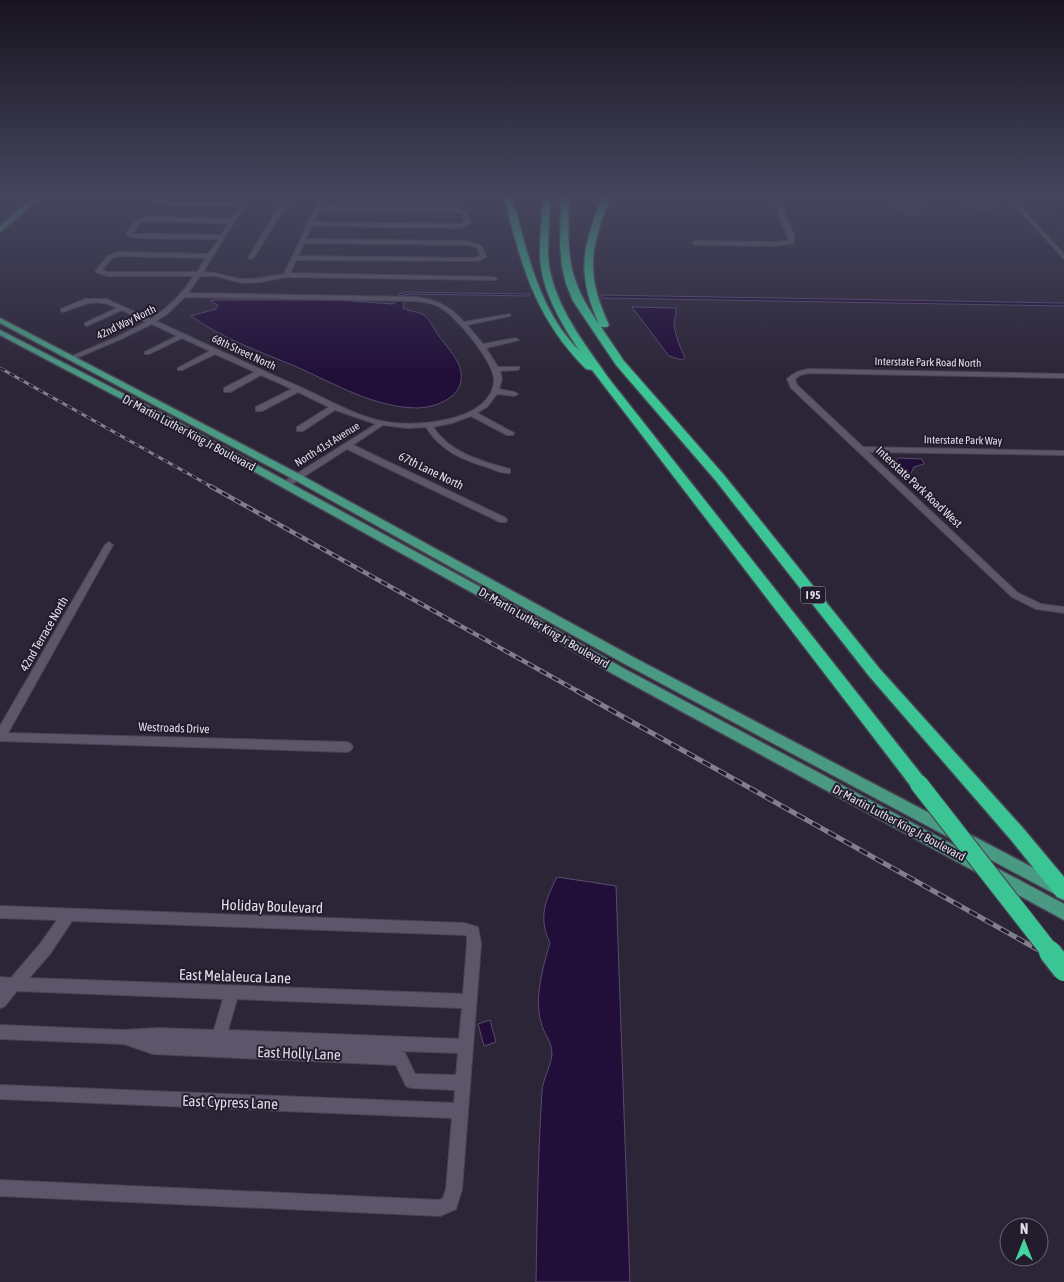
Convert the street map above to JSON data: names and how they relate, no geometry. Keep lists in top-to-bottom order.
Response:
{
  "streets": {
    "highway": ["I 95"],
    "main road": ["Dr Martin Luther King Jr Boulevard"],
    "street": [
      "42nd Way North",
      "68th Street North",
      "Interstate Park Road North",
      "Interstate Park Way",
      "North 41st Avenue",
      "67th Lane North",
      "Interstate Park Road West",
      "42nd Terrace North",
      "Westroads Drive",
      "Holiday Boulevard",
      "East Melaleuca Lane",
      "East Holly Lane",
      "East Cypress Lane"
    ]
  },
  "crossings": [
    ["42nd Way North", "68th Street North"],
    ["42nd Way North", "Dr Martin Luther King Jr Boulevard"],
    ["68th Street North", "North 41st Avenue"],
    ["Interstate Park Road North", "Interstate Park Road West"],
    ["Dr Martin Luther King Jr Boulevard", "North 41st Avenue"],
    ["Dr Martin Luther King Jr Boulevard", "I 95"],
    ["Interstate Park Way", "Interstate Park Road West"],
    ["North 41st Avenue", "67th Lane North"],
    ["42nd Terrace North", "Westroads Drive"],
    ["Holiday Boulevard", "East Melaleuca Lane"]
  ],
  "north": "top"
}
